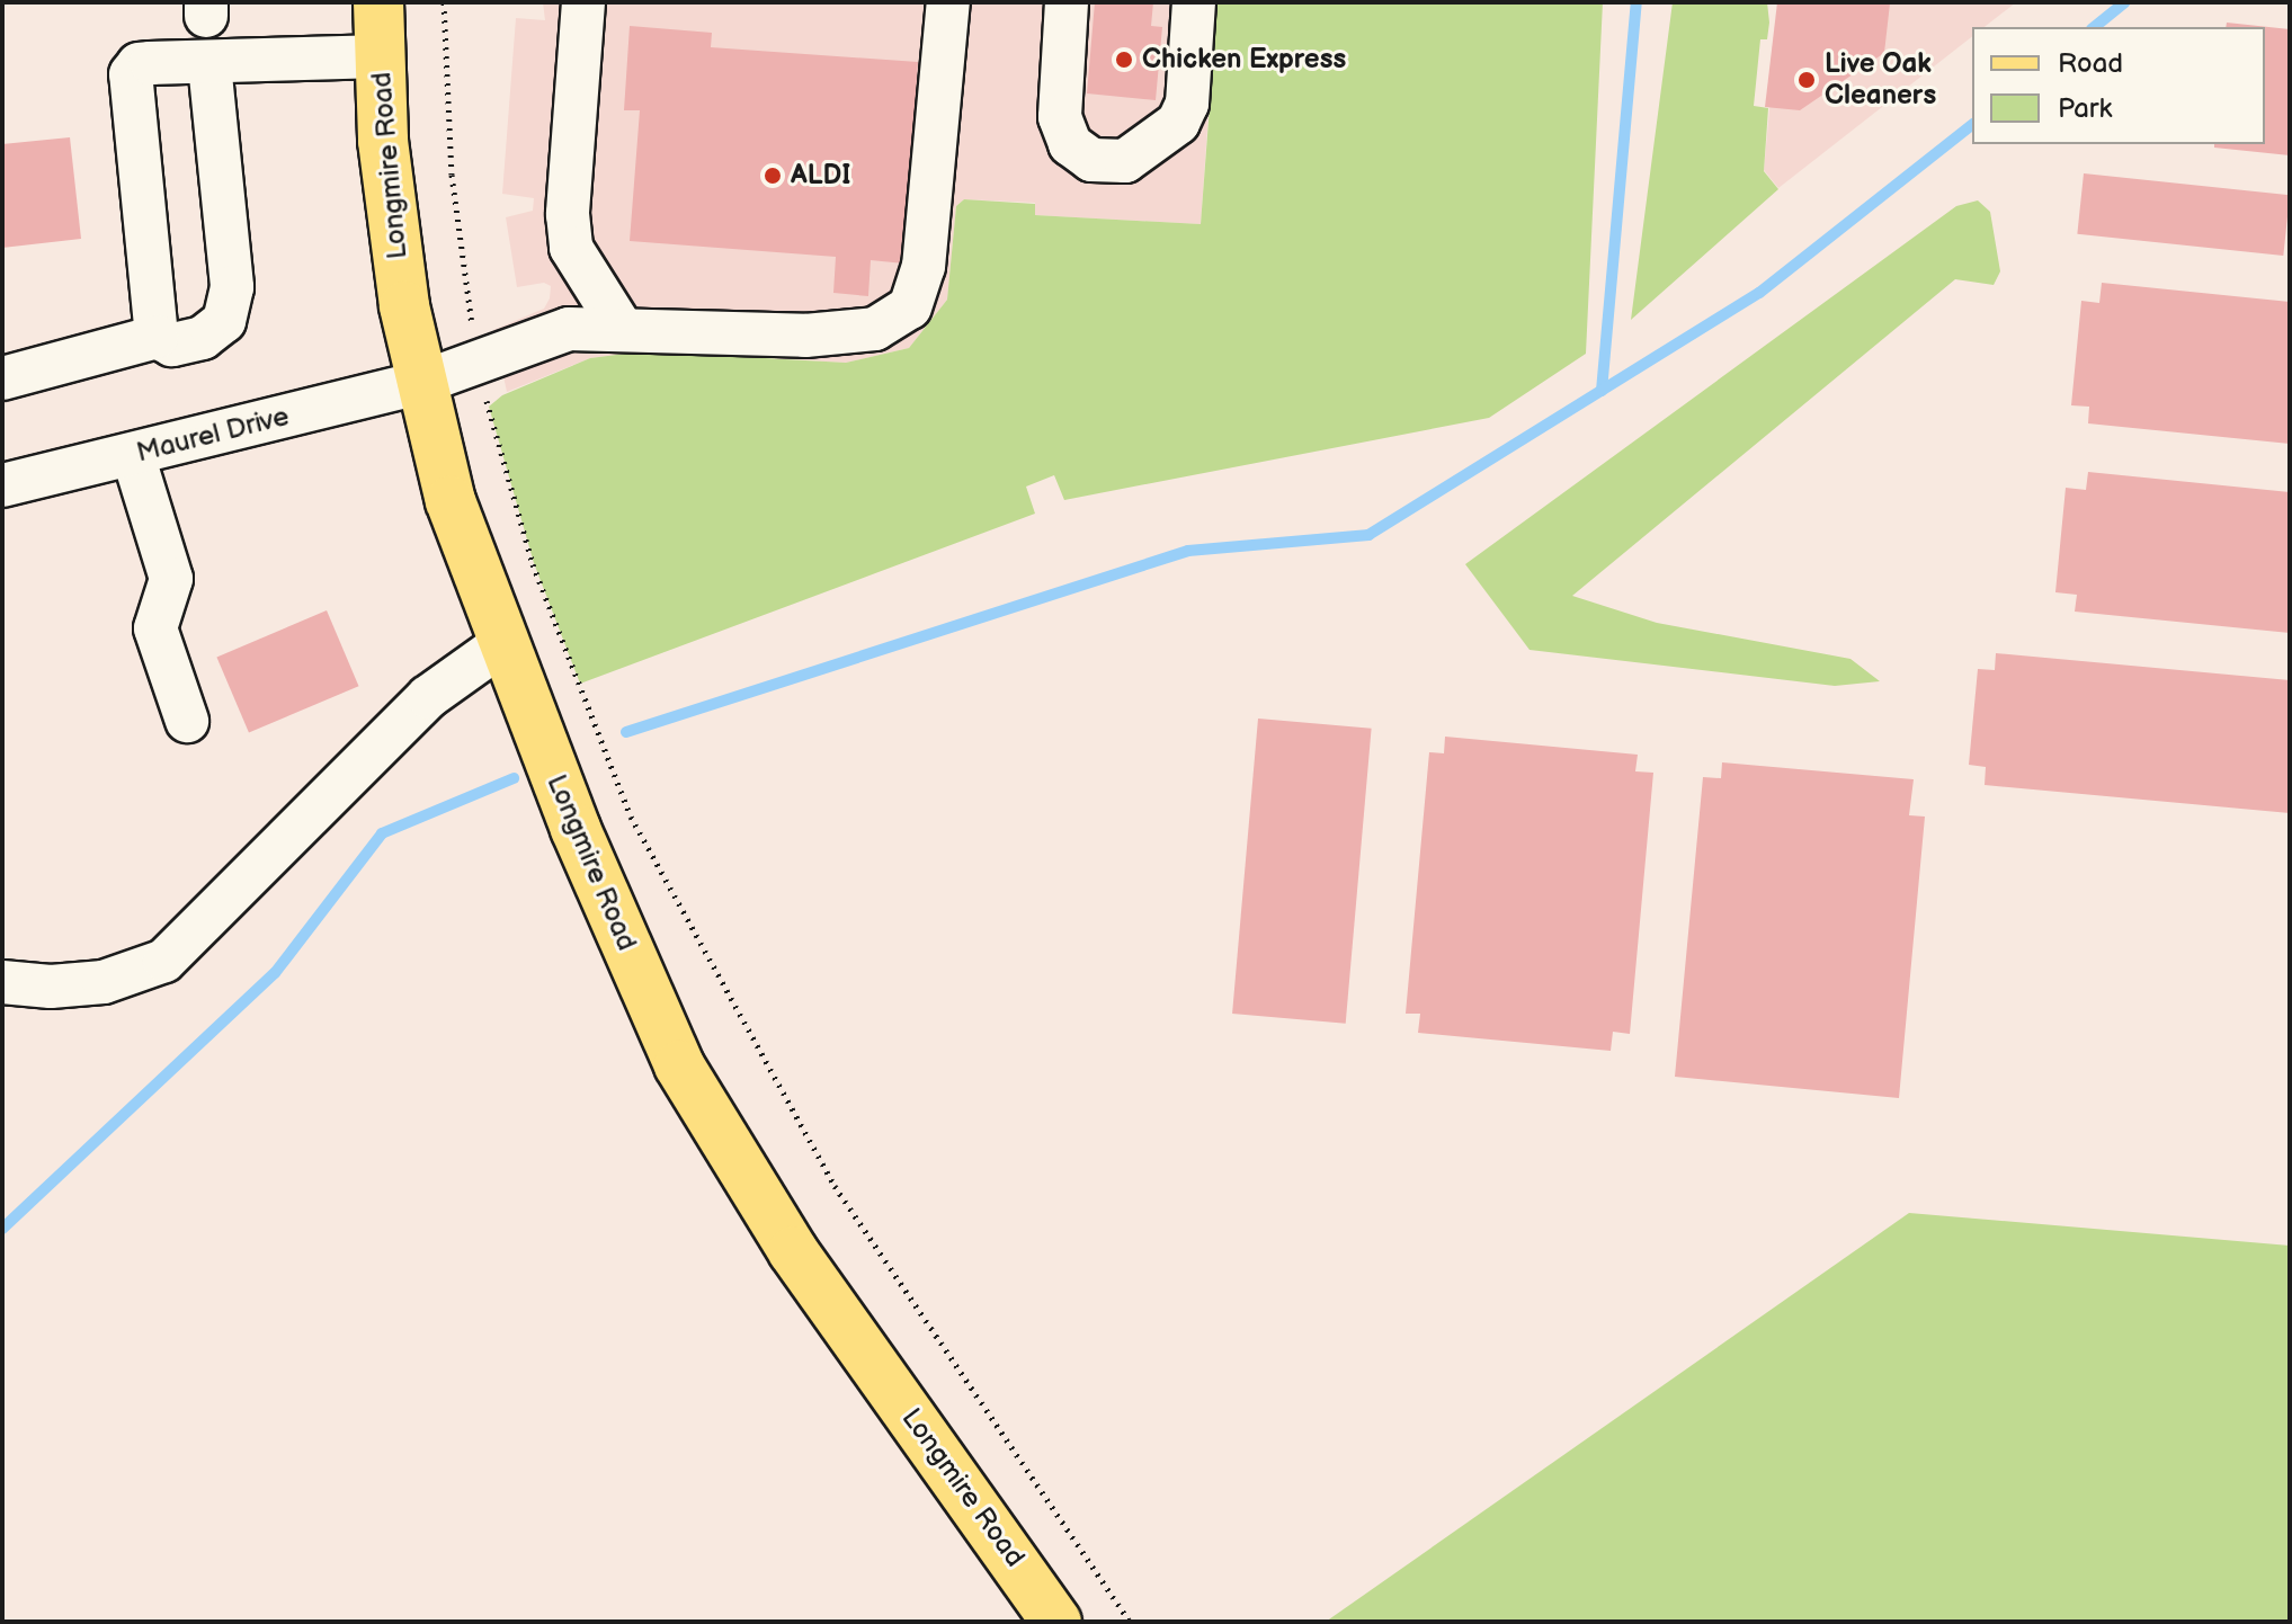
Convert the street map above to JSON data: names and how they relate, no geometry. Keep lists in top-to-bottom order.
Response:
{
  "streets": {
    "main road": ["Longmire Road"],
    "street": ["Maurel Drive"]
  },
  "crossings": [
    ["Longmire Road", "Maurel Drive"]
  ],
  "places": ["Chicken Express", "Live Oak Cleaners", "ALDI"],
  "legend": ["Road", "Park"]
}
